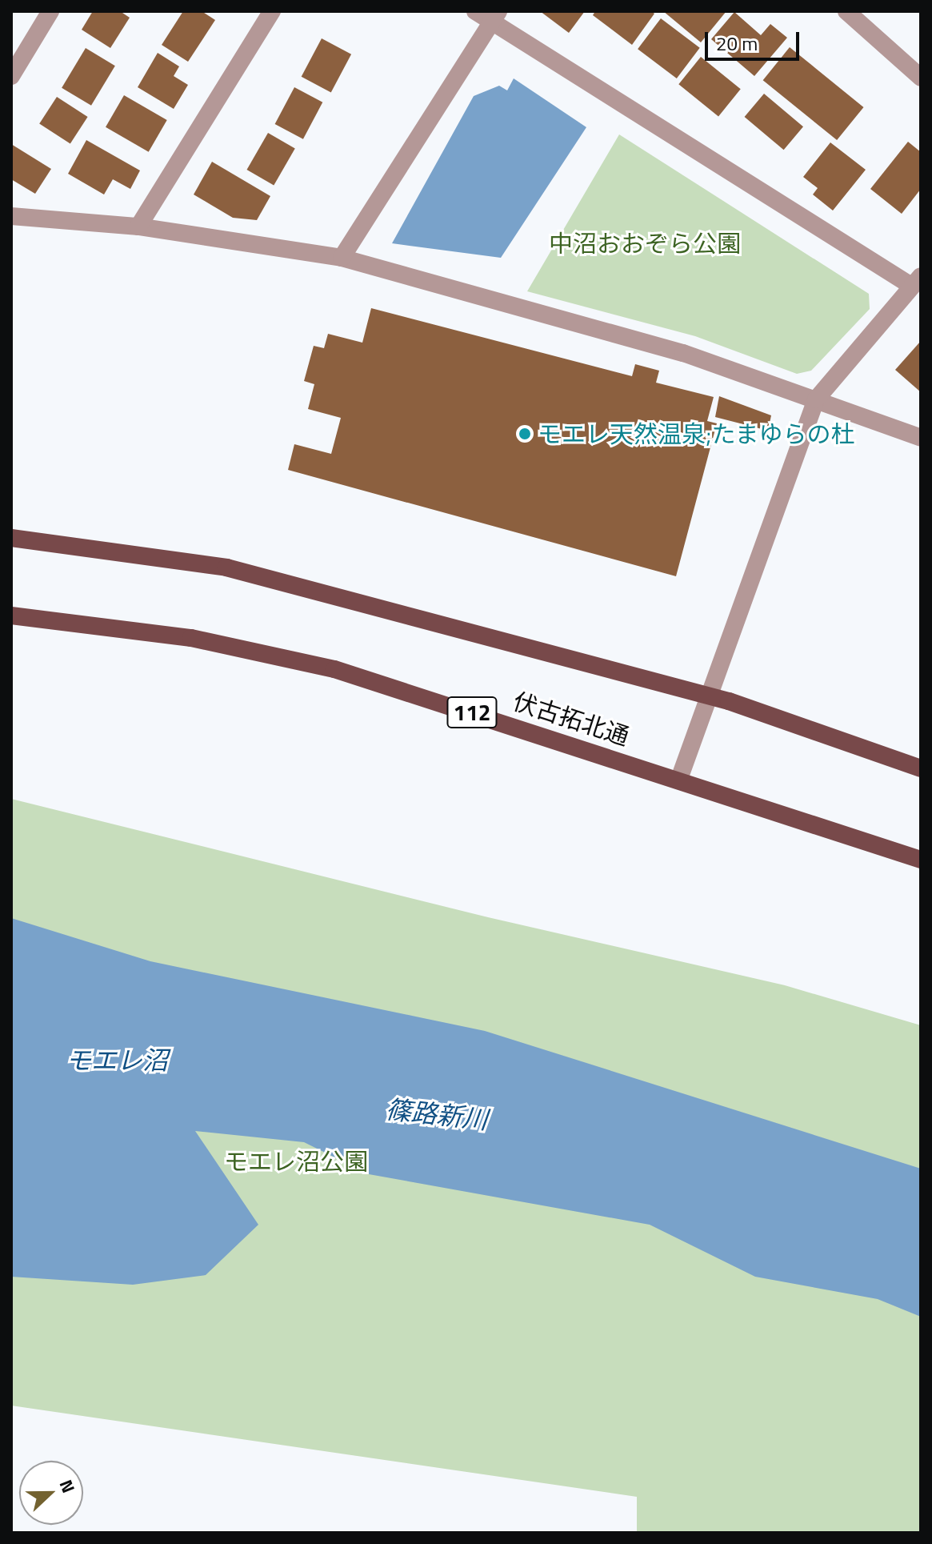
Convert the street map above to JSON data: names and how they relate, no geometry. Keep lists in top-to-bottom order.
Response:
{
  "streets": {
    "main road": ["112", "伏古拓北通"]
  },
  "water": ["モエレ沼", "篠路新川"],
  "parks": ["中沼おおぞら公園", "モエレ沼公園"],
  "places": ["モエレ天然温泉;たまゆらの杜"],
  "scale_bar": "20 m",
  "north": "right"
}
